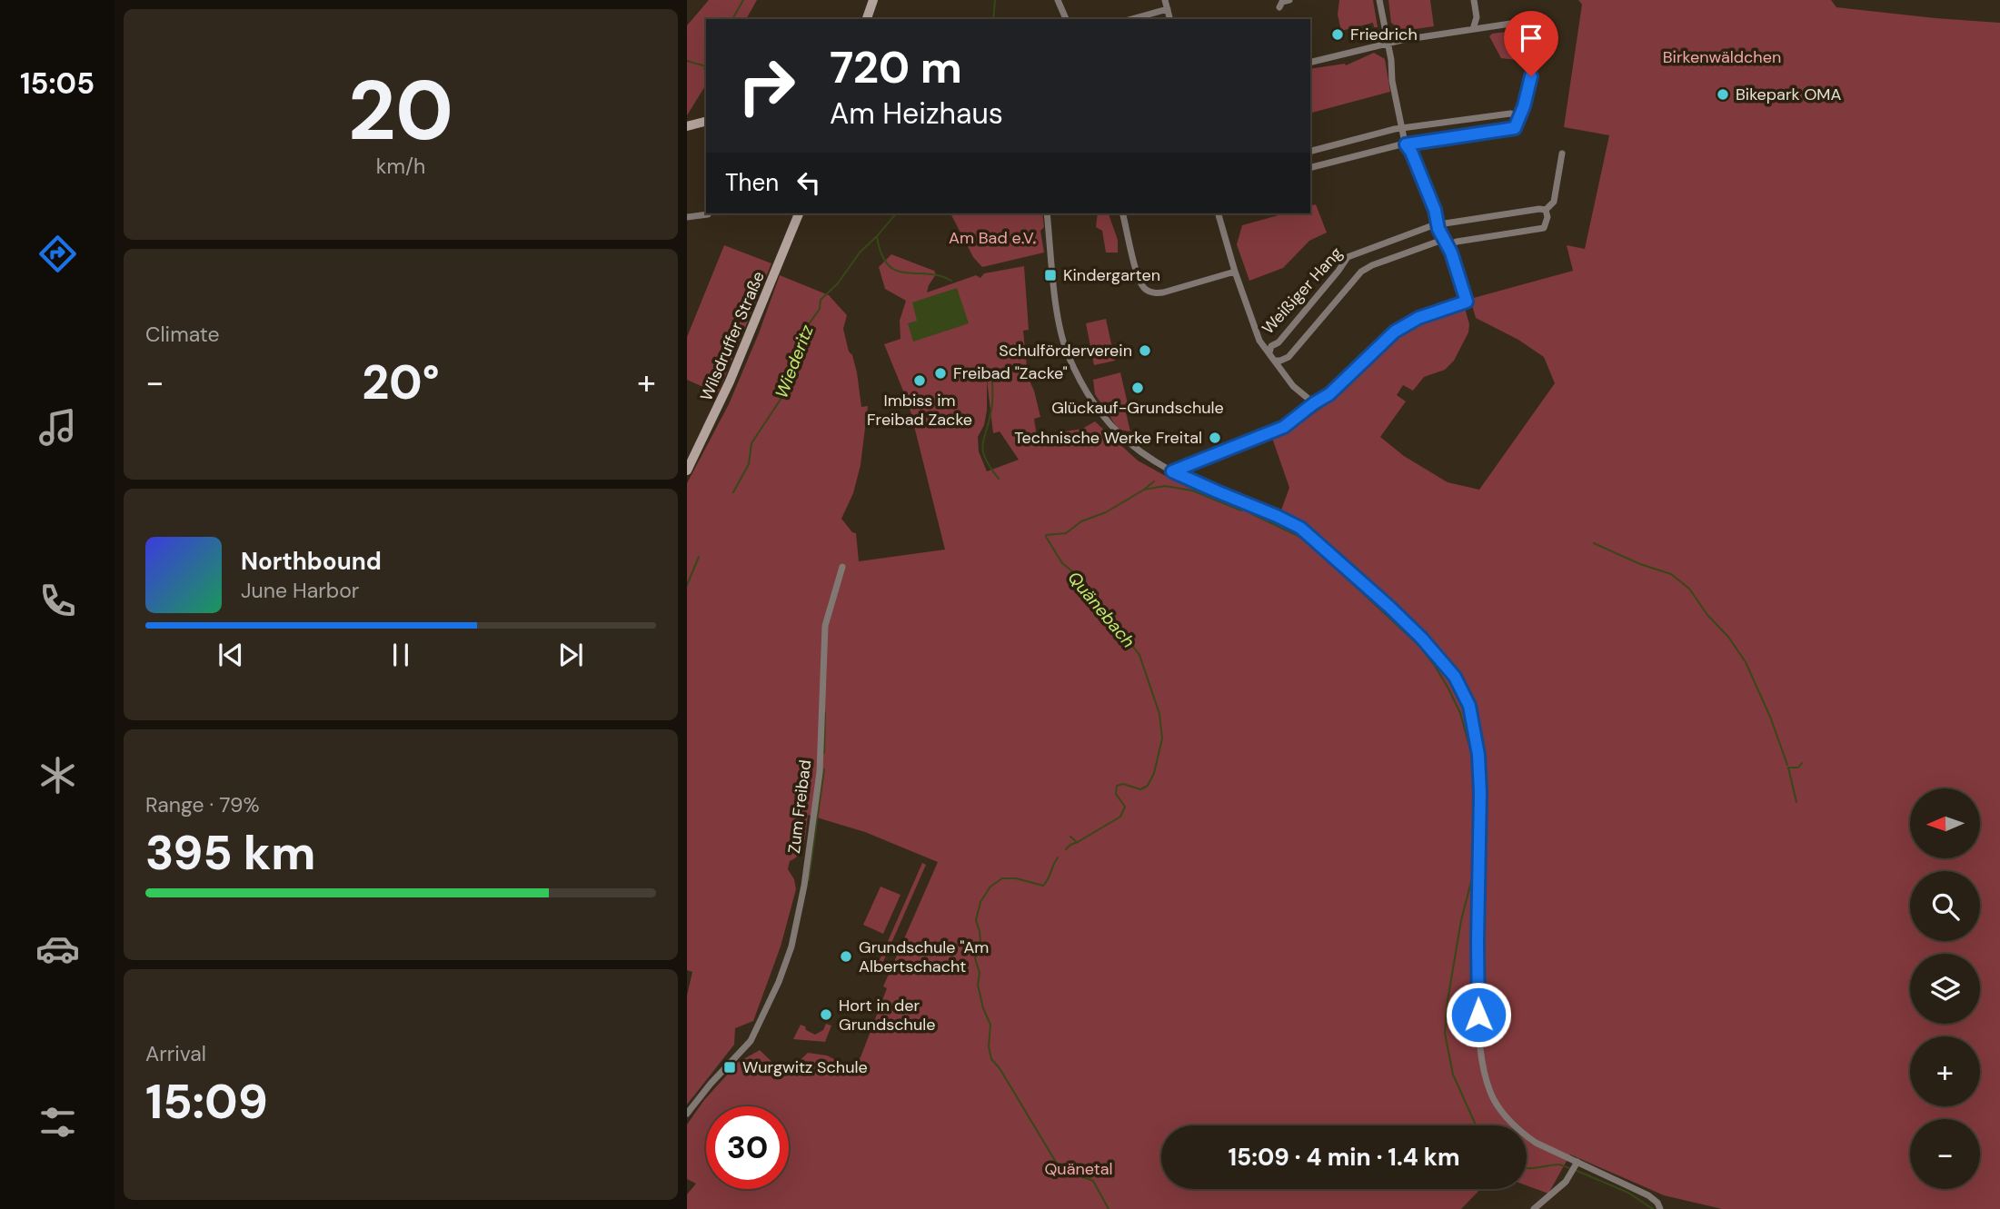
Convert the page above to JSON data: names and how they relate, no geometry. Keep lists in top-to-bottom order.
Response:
{
  "streets": {
    "main road": ["Wilsdruffer Straße"],
    "street": ["Weißiger Hang", "Zum Freibad"]
  },
  "water": ["Wiederitz", "Quänebach"],
  "parks": ["Birkenwäldchen", "Am Bad e.V.", "Quänetal"],
  "places": {
    "other": [
      "Friedrich",
      "Bikepark OMA",
      "Schulförderverein",
      "Freibad \"Zacke\"",
      "Imbiss im Freibad Zacke",
      "Glückauf-Grundschule",
      "Technische Werke Freital",
      "Grundschule \"Am Albertschacht",
      "Hort in der Grundschule"
    ],
    "transit": ["Kindergarten", "Wurgwitz Schule"]
  },
  "north": "left",
  "page": {
    "tabs": "15:05",
    "tile": [
      ["20", "km/h"],
      "Climate",
      ["Range · 79%", "395 km"],
      ["Arrival", "15:09"]
    ],
    "turn": ["720 m", "Am Heizhaus"],
    "then": "Then",
    "heat": ["−", "20°", "+"],
    "song": ["Northbound", "June Harbor"],
    "map_buttons": ["+", "−"],
    "limit": "30",
    "trip": "15:09 · 4 min · 1.4 km"
  }
}
